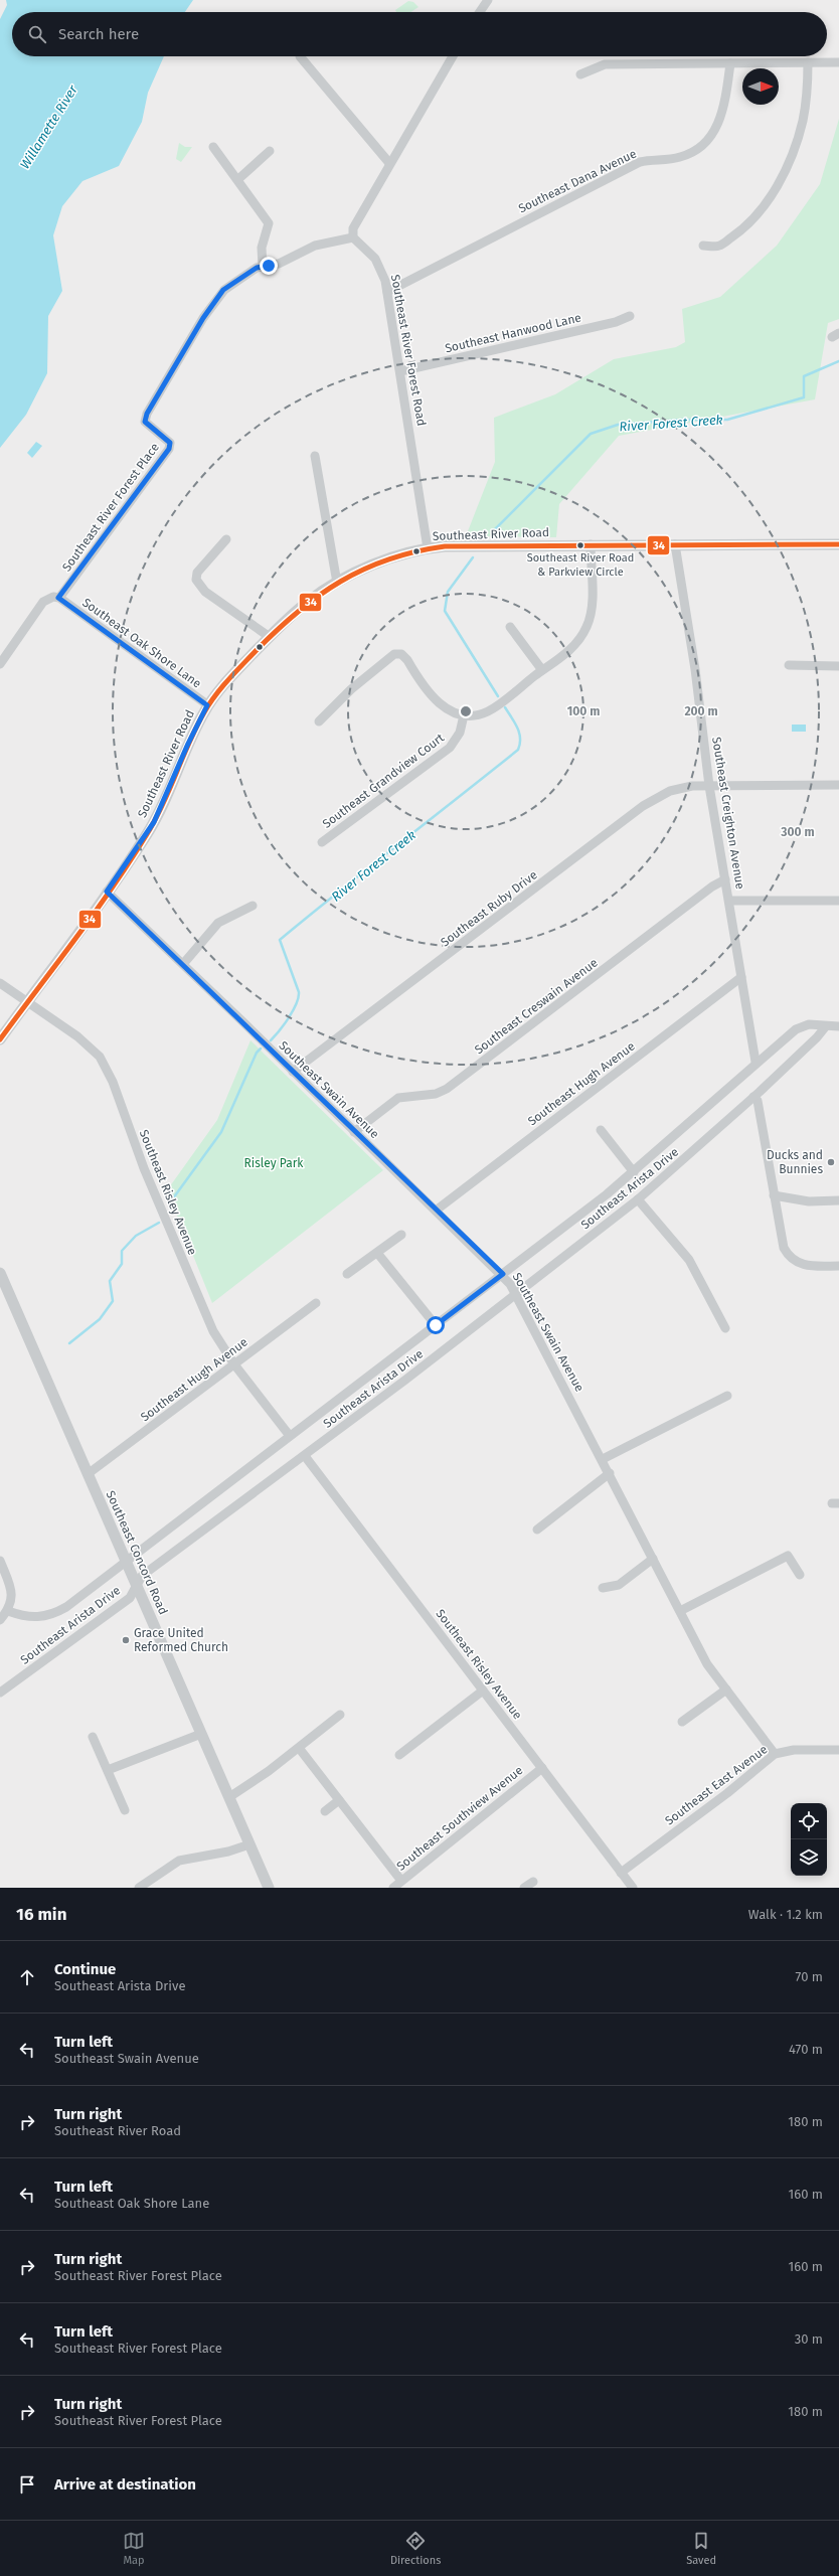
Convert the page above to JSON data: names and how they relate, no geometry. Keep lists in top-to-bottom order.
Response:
{
  "streets": {
    "street": [
      "Southeast Dana Avenue",
      "Southeast Hanwood Lane",
      "Southeast River Forest Road",
      "Southeast River Forest Place",
      "Southeast River Road",
      "Southeast Oak Shore Lane",
      "Southeast Grandview Court",
      "Southeast Creighton Avenue",
      "Southeast Ruby Drive",
      "Southeast Creswain Avenue",
      "Southeast Hugh Avenue",
      "Southeast Swain Avenue",
      "Southeast Arista Drive",
      "Southeast Risley Avenue",
      "Southeast Concord Road",
      "Southeast East Avenue",
      "Southeast Southview Avenue"
    ]
  },
  "crossings": [
    ["Southeast Dana Avenue", "Southeast River Forest Road"],
    ["Southeast Hanwood Lane", "Southeast River Forest Road"],
    ["Southeast River Forest Road", "Southeast River Forest Place"],
    ["Southeast River Forest Road", "Southeast River Road"],
    ["Southeast River Forest Place", "Southeast Oak Shore Lane"],
    ["Southeast River Road", "Southeast Oak Shore Lane"],
    ["Southeast River Road", "Southeast Creighton Avenue"],
    ["Southeast River Road", "Southeast Swain Avenue"],
    ["Southeast River Road", "Southeast Risley Avenue"],
    ["Southeast Creighton Avenue", "Southeast Ruby Drive"],
    ["Southeast Creighton Avenue", "Southeast Creswain Avenue"],
    ["Southeast Creighton Avenue", "Southeast Hugh Avenue"],
    ["Southeast Creighton Avenue", "Southeast Arista Drive"],
    ["Southeast Ruby Drive", "Southeast Swain Avenue"],
    ["Southeast Creswain Avenue", "Southeast Swain Avenue"],
    ["Southeast Hugh Avenue", "Southeast Swain Avenue"],
    ["Southeast Hugh Avenue", "Southeast Risley Avenue"],
    ["Southeast Hugh Avenue", "Southeast Concord Road"],
    ["Southeast Swain Avenue", "Southeast Arista Drive"],
    ["Southeast Swain Avenue", "Southeast East Avenue"],
    ["Southeast Arista Drive", "Southeast Risley Avenue"],
    ["Southeast Arista Drive", "Southeast Concord Road"],
    ["Southeast Risley Avenue", "Southeast East Avenue"],
    ["Southeast Risley Avenue", "Southeast Southview Avenue"]
  ],
  "water": ["Willamette River", "River Forest Creek"],
  "parks": ["Risley Park"],
  "places": ["Southeast River Road & Parkview Circle", "Ducks and Bunnies", "Grace United Reformed Church"],
  "lines": ["transit line 34"],
  "north": "right",
  "page": {
    "search": "Search here",
    "heading": ["16 min", "Walk · 1.2 km"],
    "list": [
      ["Continue", "Southeast Arista Drive", "70 m"],
      ["Turn left", "Southeast Swain Avenue", "470 m"],
      ["Turn right", "Southeast River Road", "180 m"],
      ["Turn left", "Southeast Oak Shore Lane", "160 m"],
      ["Turn right", "Southeast River Forest Place", "160 m"],
      ["Turn left", "Southeast River Forest Place", "30 m"],
      ["Turn right", "Southeast River Forest Place", "180 m"],
      "Arrive at destination"
    ],
    "nav": ["Map", "Directions", "Saved"]
  },
  "rings": ["100 m", "200 m", "300 m"]
}
